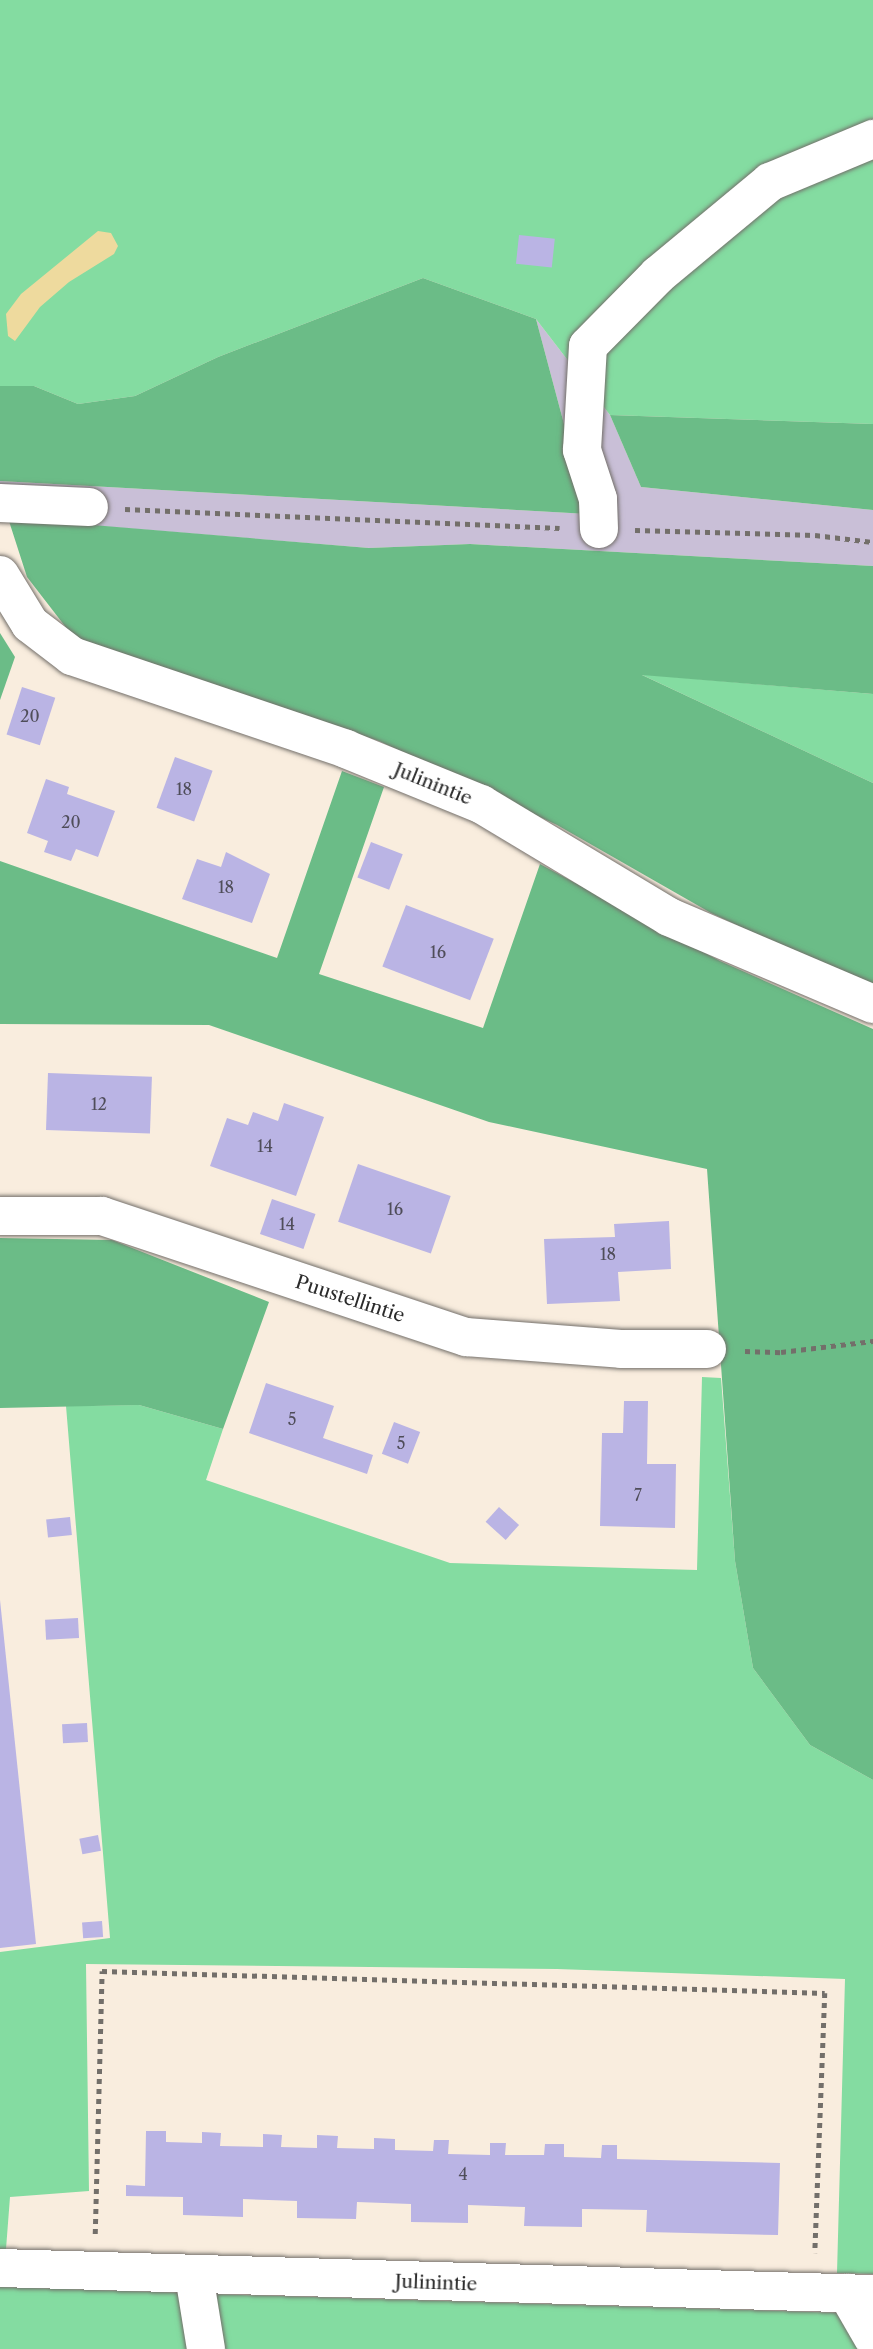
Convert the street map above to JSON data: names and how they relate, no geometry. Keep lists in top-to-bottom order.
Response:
{
  "streets": {
    "street": ["Julinintie", "Puustellintie"]
  },
  "house_numbers": [
    "20",
    "18",
    "20",
    "18",
    "16",
    "12",
    "14",
    "16",
    "14",
    "18",
    "5",
    "5",
    "7",
    "4"
  ]
}
